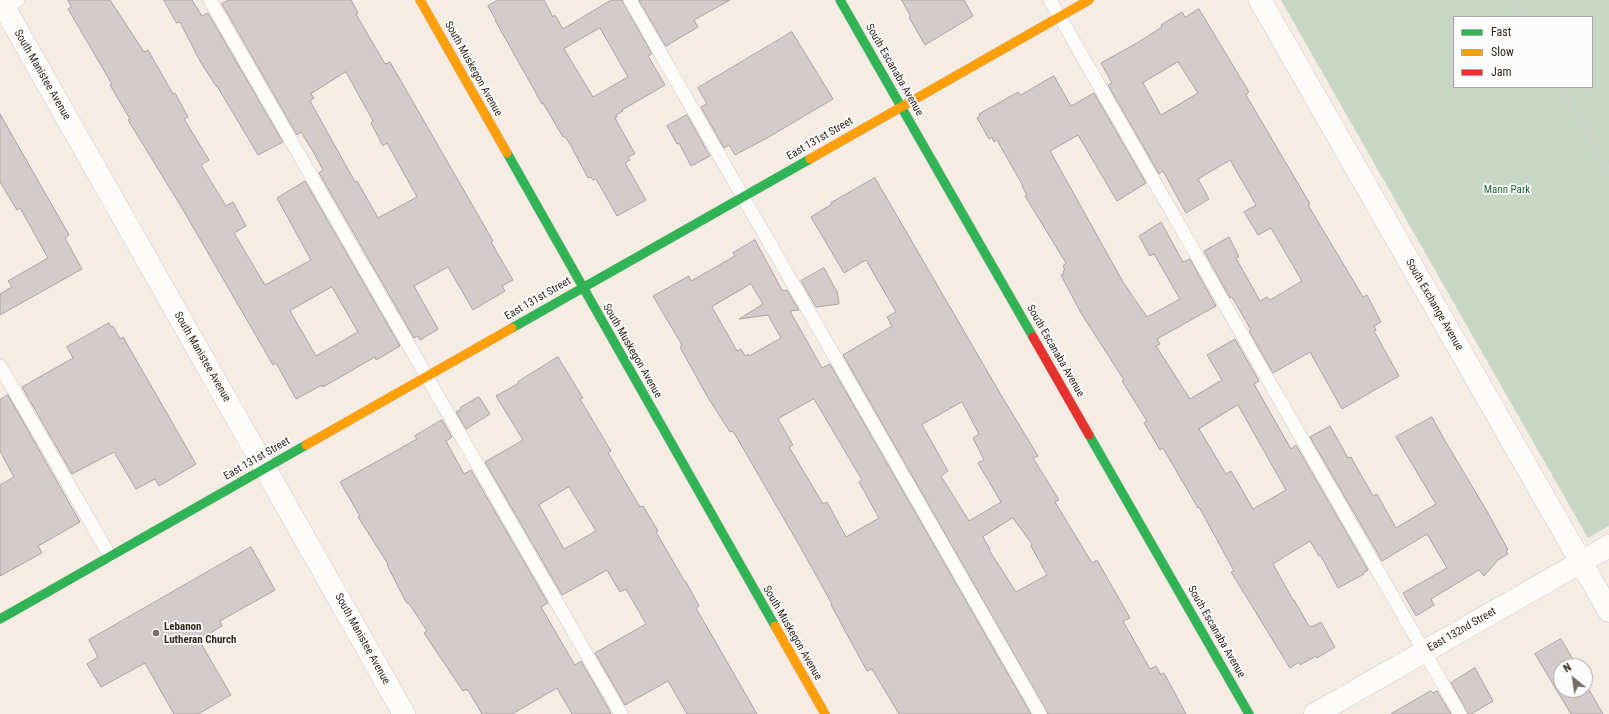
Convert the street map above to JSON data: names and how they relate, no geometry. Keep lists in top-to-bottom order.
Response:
{
  "streets": {
    "street": [
      "South Muskegon Avenue",
      "South Escanaba Avenue",
      "South Manistee Avenue",
      "East 131st Street",
      "South Exchange Avenue",
      "East 132nd Street"
    ]
  },
  "crossings": [
    ["South Muskegon Avenue", "East 131st Street"],
    ["South Escanaba Avenue", "East 131st Street"],
    ["South Manistee Avenue", "East 131st Street"],
    ["South Exchange Avenue", "East 132nd Street"]
  ],
  "parks": ["Mann Park"],
  "places": ["Lebanon Lutheran Church"],
  "legend": ["Fast", "Slow", "Jam"],
  "north": "top left"
}
